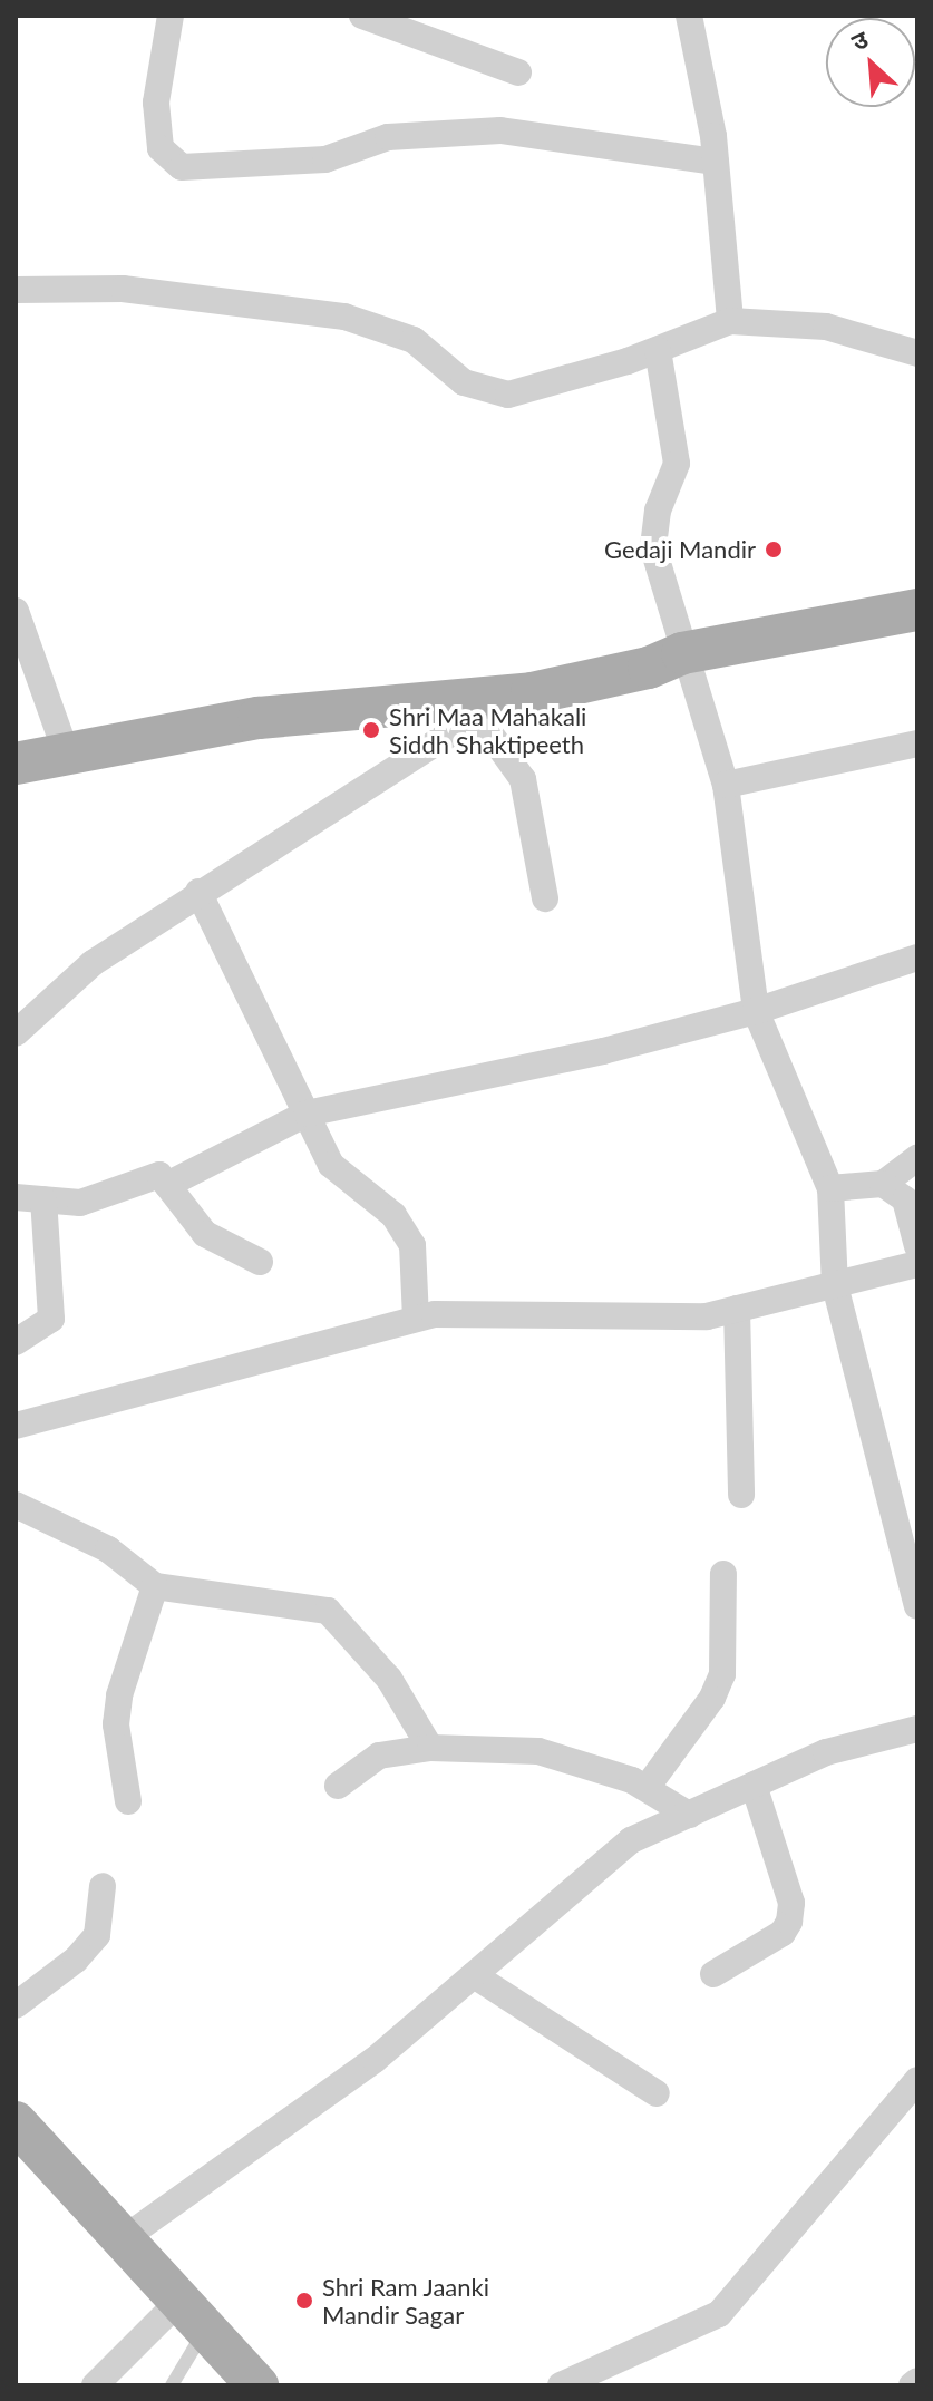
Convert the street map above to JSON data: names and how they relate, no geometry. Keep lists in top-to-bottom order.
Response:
{
  "places": ["Gedaji Mandir", "Shri Maa Mahakali Siddh Shaktipeeth", "Shri Ram Jaanki Mandir Sagar"],
  "north": "top left"
}
